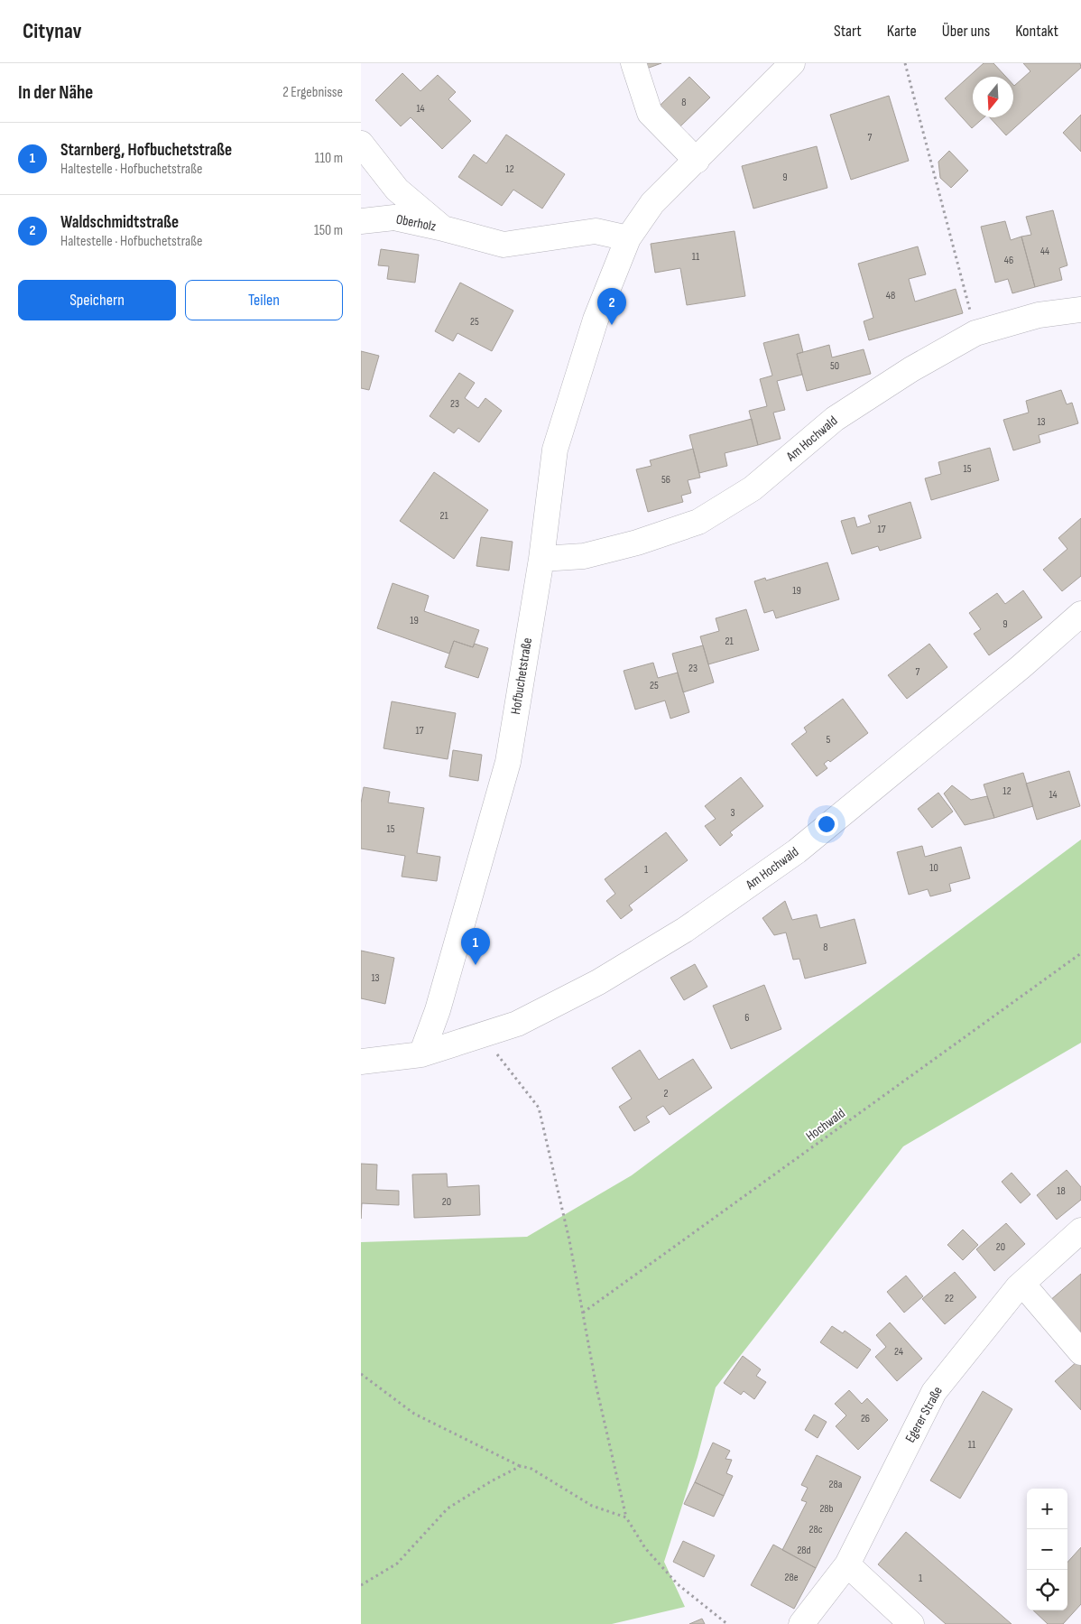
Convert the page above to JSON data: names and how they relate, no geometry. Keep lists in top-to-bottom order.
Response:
{
  "streets": {
    "street": [
      "Oberholz",
      "Am Hochwald",
      "Hofbuchetstraße",
      "Egerer Straße"
    ],
    "path": ["Hochwald"]
  },
  "crossings": [
    ["Oberholz", "Hofbuchetstraße"],
    ["Am Hochwald", "Hofbuchetstraße"]
  ],
  "house_numbers": [
    "8",
    "14",
    "7",
    "12",
    "9",
    "44",
    "11",
    "46",
    "48",
    "25",
    "50",
    "23",
    "13",
    "15",
    "56",
    "21",
    "17",
    "19",
    "19",
    "9",
    "21",
    "23",
    "7",
    "25",
    "17",
    "5",
    "12",
    "14",
    "3",
    "15",
    "10",
    "1",
    "8",
    "13",
    "6",
    "2",
    "18",
    "20",
    "20",
    "22",
    "24",
    "26",
    "11",
    "28a",
    "28b",
    "28c",
    "28d",
    "28e",
    "1"
  ],
  "north": "bottom",
  "page": {
    "header": "Citynav",
    "nav": [
      "Start",
      "Karte",
      "Über uns",
      "Kontakt"
    ],
    "heading": ["In der Nähe", "2 Ergebnisse"],
    "list": [
      {
        "mark": "1",
        "name": "Starnberg, Hofbuchetstraße",
        "note": "Haltestelle · Hofbuchetstraße",
        "value": "110 m"
      },
      {
        "mark": "2",
        "name": "Waldschmidtstraße",
        "note": "Haltestelle · Hofbuchetstraße",
        "value": "150 m"
      }
    ],
    "buttons": ["Speichern", "Teilen"],
    "pins": ["2", "1"],
    "map_buttons": ["+", "−"]
  }
}
